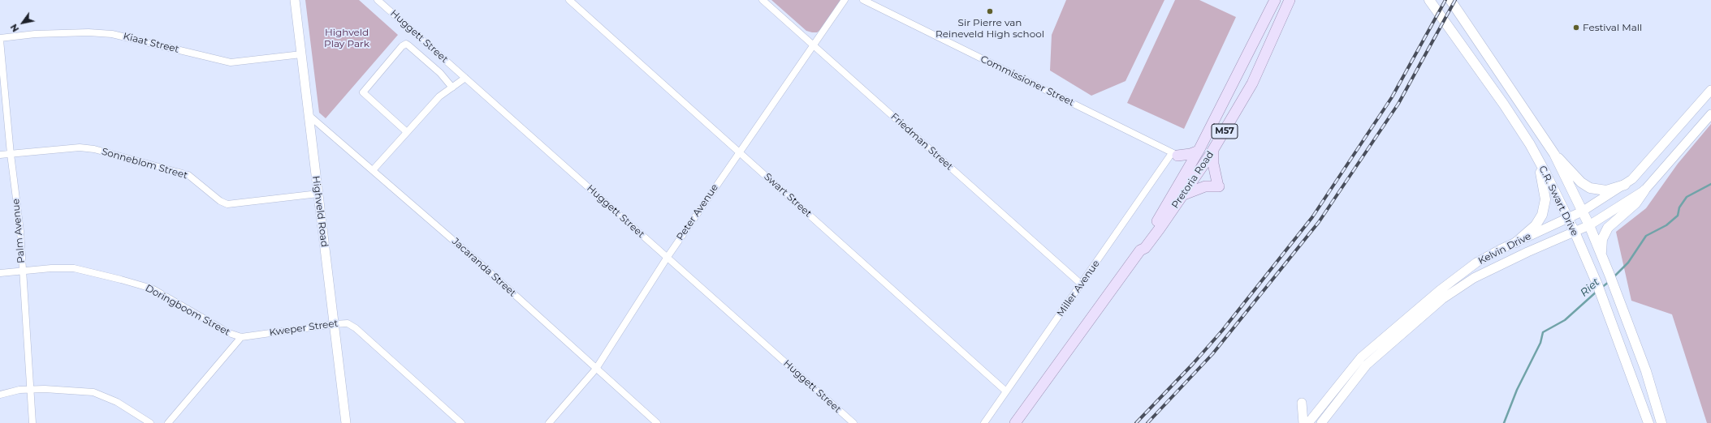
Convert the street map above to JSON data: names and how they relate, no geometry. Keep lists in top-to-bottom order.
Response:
{
  "streets": {
    "main road": ["M57", "Pretoria Road", "C.R. Swart Drive"],
    "street": [
      "Huggett Street",
      "Kiaat Street",
      "Commissioner Street",
      "Friedman Street",
      "Sonneblom Street",
      "Swart Street",
      "Highveld Road",
      "Peter Avenue",
      "Palm Avenue",
      "Kelvin Drive",
      "Jacaranda Street",
      "Miller Avenue",
      "Doringboom Street",
      "Kweper Street"
    ]
  },
  "crossings": [
    ["Huggett Street", "Peter Avenue"],
    ["Kiaat Street", "Highveld Road"],
    ["Kiaat Street", "Palm Avenue"],
    ["Commissioner Street", "Pretoria Road"],
    ["Commissioner Street", "Miller Avenue"],
    ["Friedman Street", "Peter Avenue"],
    ["Friedman Street", "Miller Avenue"],
    ["Sonneblom Street", "Highveld Road"],
    ["Sonneblom Street", "Palm Avenue"],
    ["Swart Street", "Peter Avenue"],
    ["Swart Street", "Miller Avenue"],
    ["C.R. Swart Drive", "Kelvin Drive"],
    ["Highveld Road", "Jacaranda Street"],
    ["Highveld Road", "Kweper Street"],
    ["Peter Avenue", "Jacaranda Street"],
    ["Palm Avenue", "Doringboom Street"],
    ["Doringboom Street", "Kweper Street"]
  ],
  "water": ["Riet"],
  "parks": ["Highveld Play Park"],
  "places": ["Sir Pierre van Reineveld High school", "Festival Mall"],
  "north": "bottom left"
}
